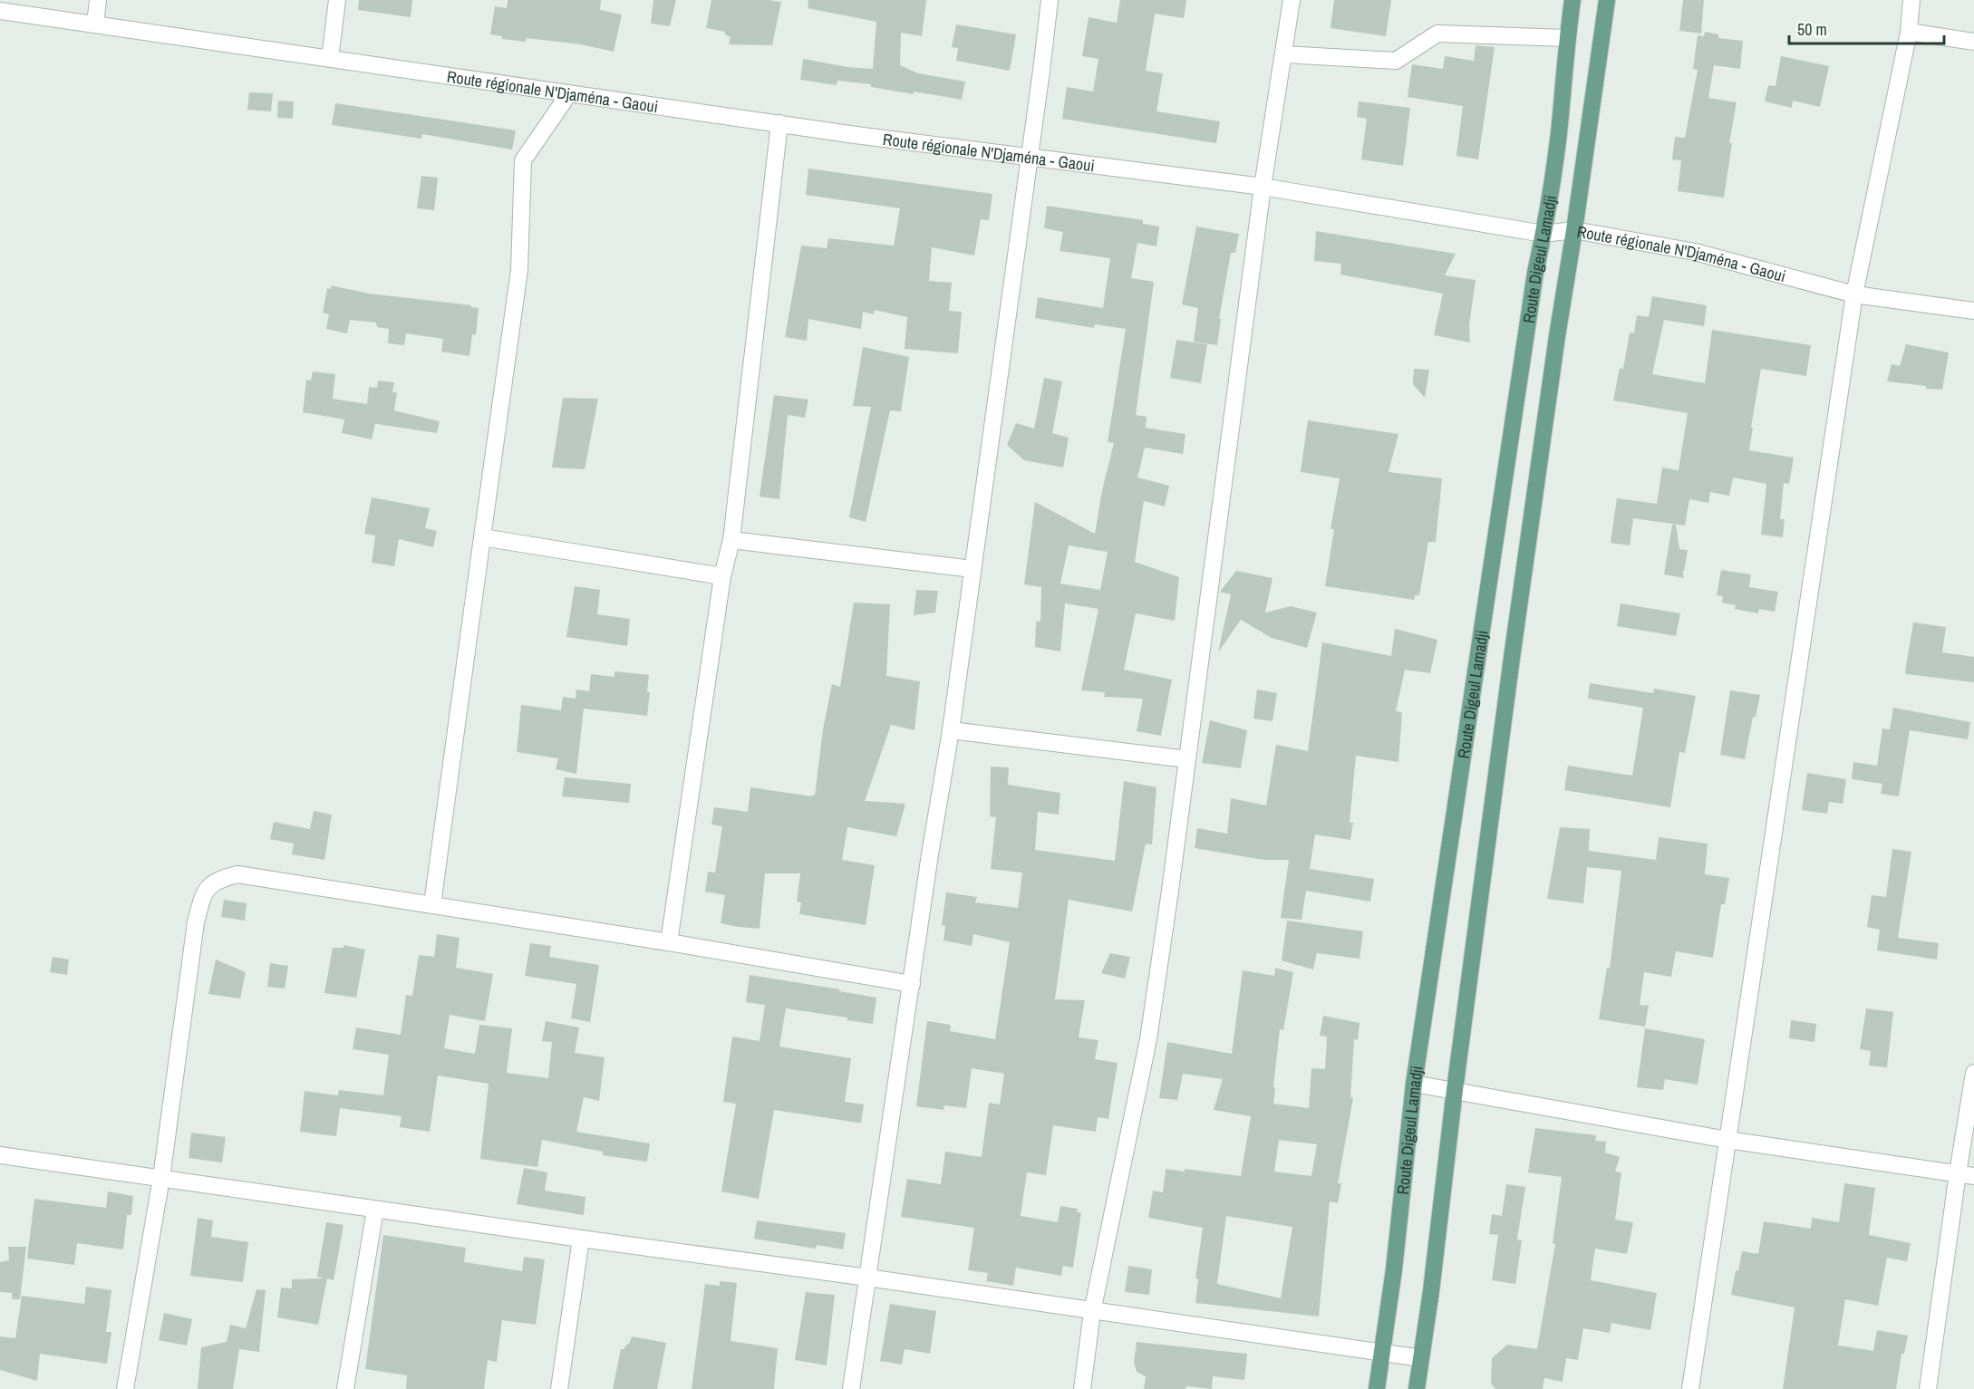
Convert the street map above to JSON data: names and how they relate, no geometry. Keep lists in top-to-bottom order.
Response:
{
  "streets": {
    "main road": ["Route Digeul Lamadji"],
    "street": ["Route régionale N'Djaména - Gaoui"]
  },
  "crossings": [
    ["Route régionale N'Djaména - Gaoui", "Route Digeul Lamadji"]
  ],
  "scale_bar": "50 m"
}
